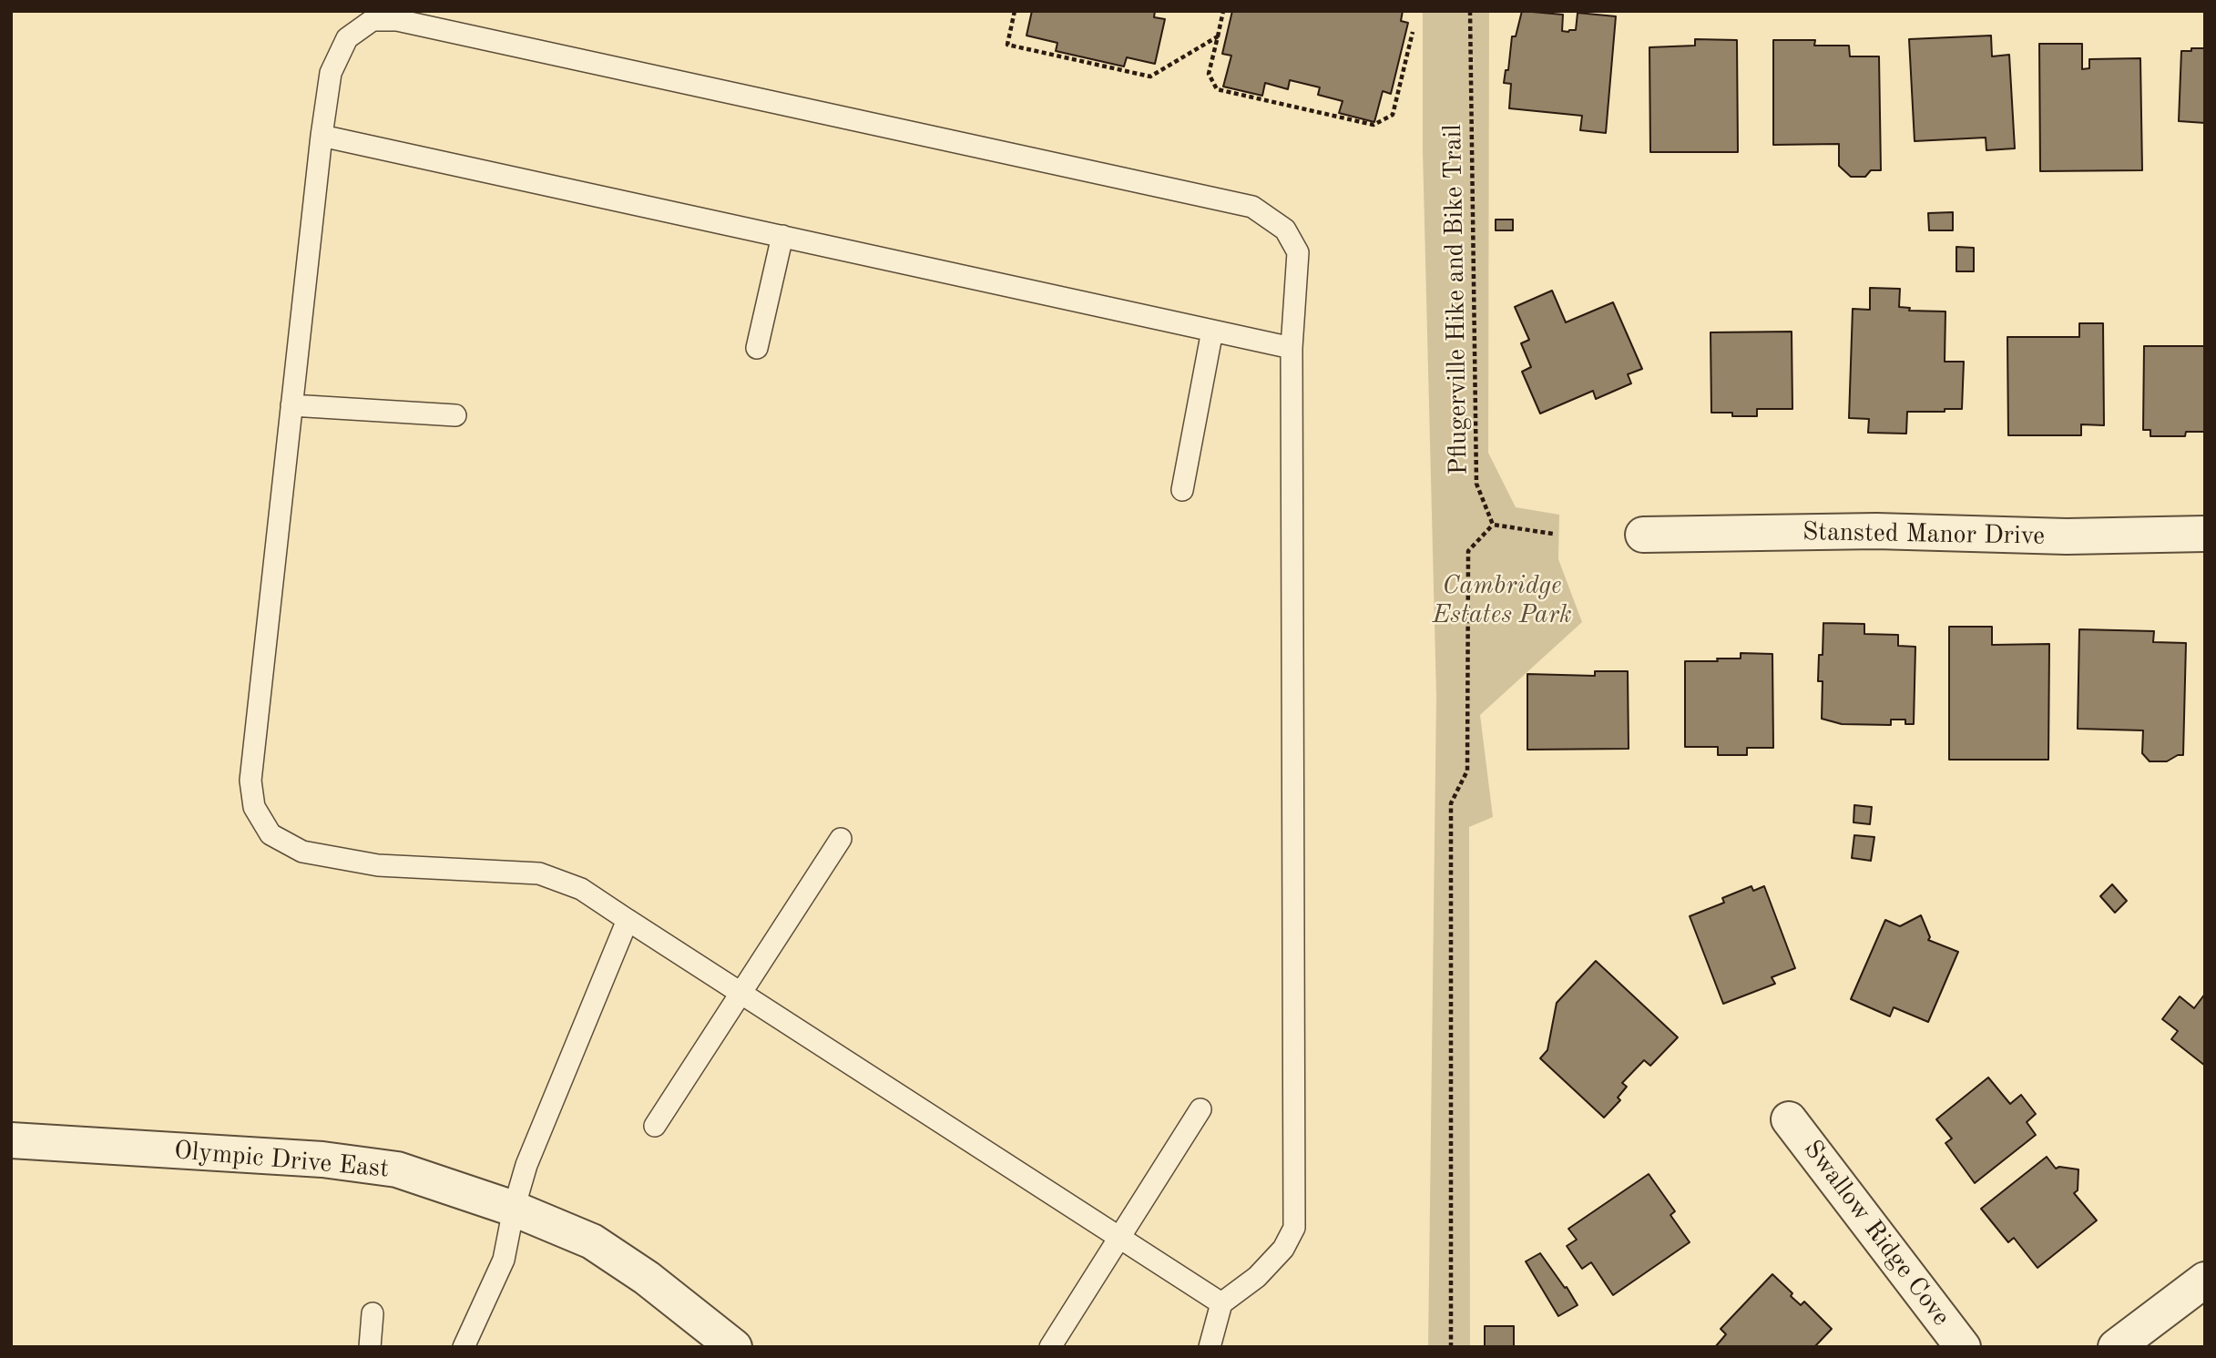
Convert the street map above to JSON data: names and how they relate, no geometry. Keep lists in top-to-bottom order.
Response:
{
  "streets": {
    "street": ["Stansted Manor Drive", "Olympic Drive East", "Swallow Ridge Cove"],
    "path": ["Pflugerville Hike and Bike Trail"]
  },
  "parks": ["Cambridge Estates Park"]
}
